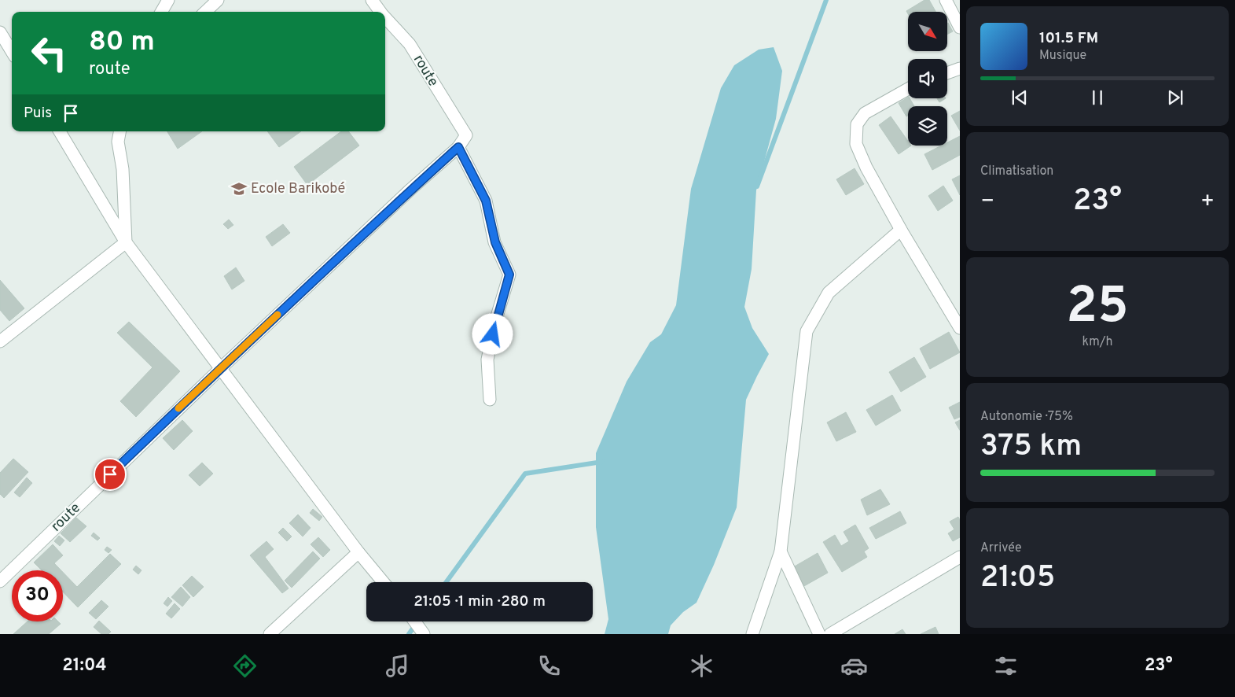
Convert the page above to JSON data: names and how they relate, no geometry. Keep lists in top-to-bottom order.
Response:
{
  "streets": {
    "street": ["route"]
  },
  "places": {
    "school or university": ["Ecole Barikobé"]
  },
  "north": "bottom right",
  "page": {
    "turn": ["80 m", "route"],
    "song": ["101.5 FM", "Musique"],
    "then": "Puis",
    "tile": [
      "Climatisation",
      ["25", "km/h"],
      ["Autonomie · 75%", "375 km"],
      ["Arrivée", "21:05"]
    ],
    "heat": ["−", "23°", "+"],
    "limit": "30",
    "trip": "21:05 · 1 min · 280 m",
    "tabs": ["21:04", "23°"]
  }
}
